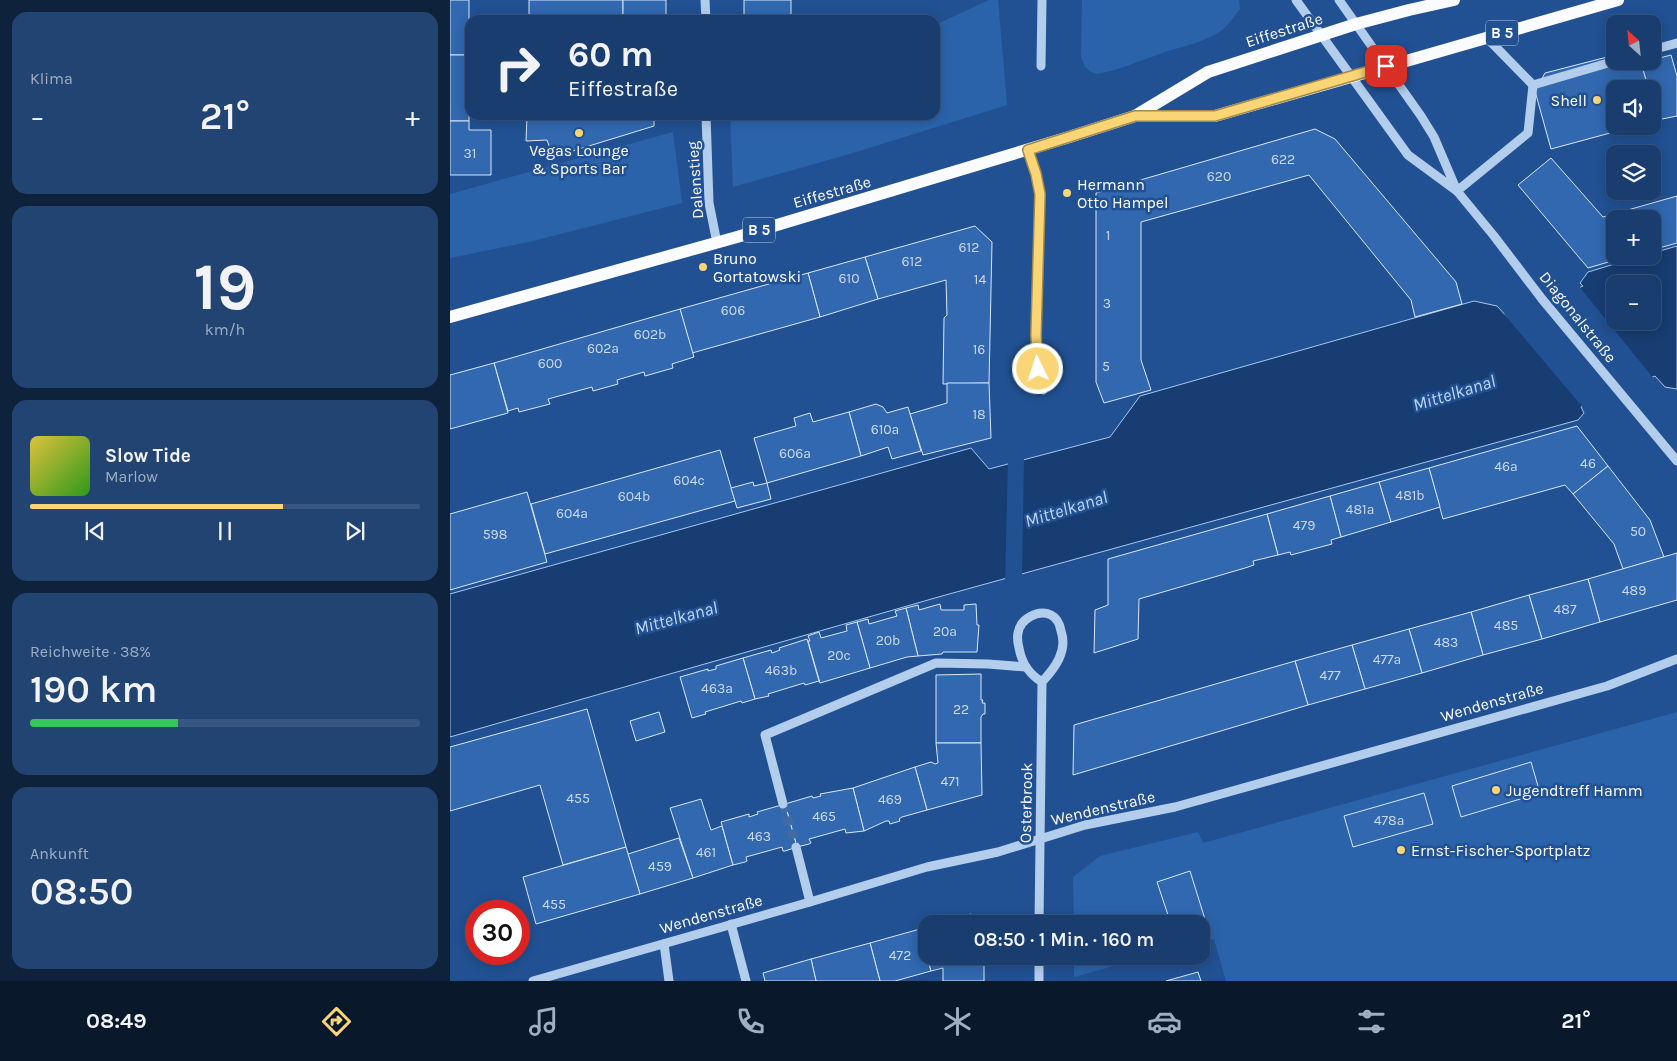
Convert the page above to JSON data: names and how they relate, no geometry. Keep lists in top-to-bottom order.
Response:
{
  "streets": {
    "main road": ["Eiffestraße", "B 5"],
    "street": [
      "Dalenstieg",
      "Diagonalstraße",
      "Wendenstraße",
      "Osterbrook"
    ]
  },
  "crossings": [
    ["Eiffestraße", "Dalenstieg"],
    ["Eiffestraße", "Diagonalstraße"],
    ["Wendenstraße", "Osterbrook"]
  ],
  "water": ["Mittelkanal"],
  "places": [
    "Shell",
    "Vegas Lounge & Sports Bar",
    "Hermann Otto Hampel",
    "Bruno Gortatowski",
    "Jugendtreff Hamm",
    "Ernst-Fischer-Sportplatz"
  ],
  "house_numbers": [
    "31",
    "622",
    "620",
    "1",
    "612",
    "612",
    "610",
    "14",
    "3",
    "606",
    "602b",
    "602a",
    "16",
    "600",
    "5",
    "18",
    "610a",
    "606a",
    "46",
    "46a",
    "604c",
    "481b",
    "604b",
    "481a",
    "604a",
    "479",
    "50",
    "598",
    "489",
    "487",
    "485",
    "20a",
    "20b",
    "483",
    "20c",
    "477a",
    "463b",
    "477",
    "463a",
    "22",
    "471",
    "455",
    "469",
    "465",
    "478a",
    "463",
    "461",
    "459",
    "455",
    "472"
  ],
  "north": "top left",
  "page": {
    "tile": [
      "Klima",
      ["19", "km/h"],
      ["Reichweite · 38%", "190 km"],
      ["Ankunft", "08:50"]
    ],
    "map_buttons": ["+", "−"],
    "turn": ["60 m", "Eiffestraße"],
    "heat": ["−", "21°", "+"],
    "song": ["Slow Tide", "Marlow"],
    "limit": "30",
    "trip": "08:50 · 1 Min. · 160 m",
    "tabs": ["08:49", "21°"]
  }
}
